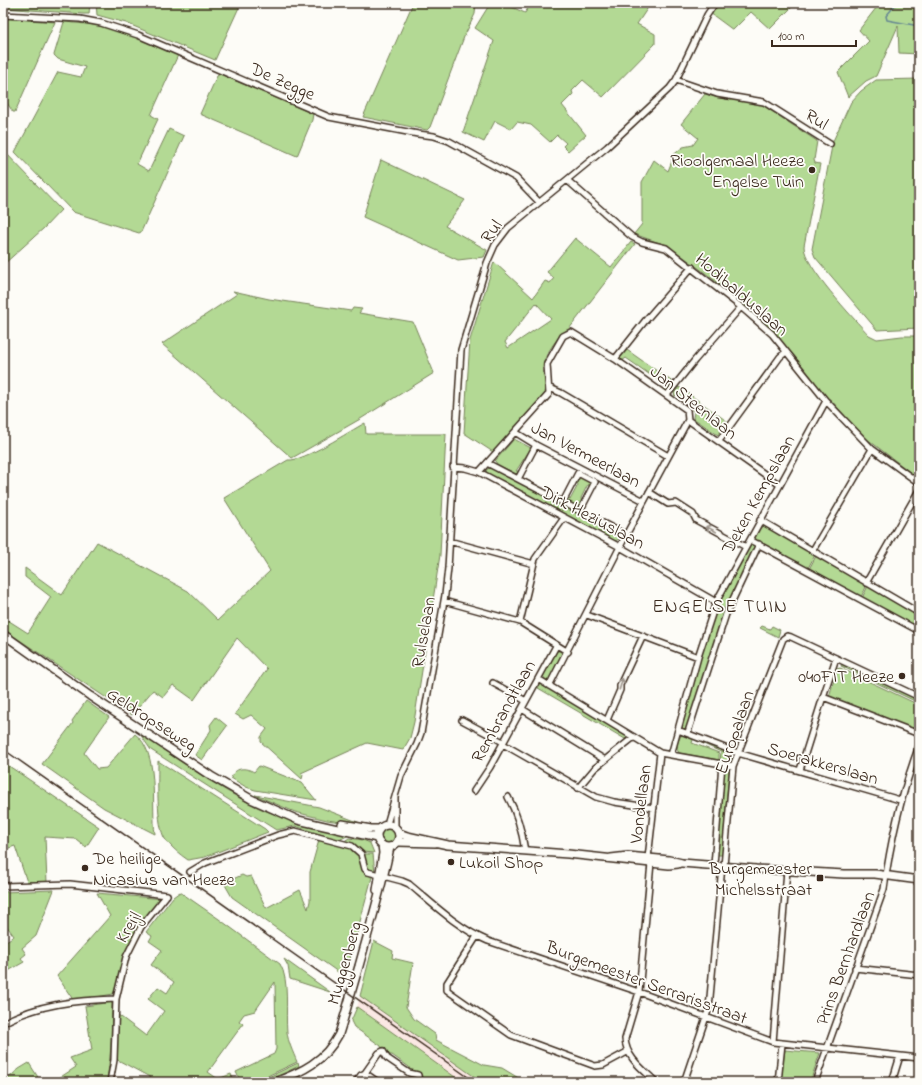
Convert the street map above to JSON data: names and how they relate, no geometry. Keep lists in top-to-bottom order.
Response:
{
  "streets": {
    "main road": ["Geldropseweg", "Muggenberg"],
    "street": [
      "De Zegge",
      "Rul",
      "Hodibalduslaan",
      "Jan Steenlaan",
      "Jan Vermeerlaan",
      "Deken Kempslaan",
      "Dirk Heziuslaan",
      "Rulselaan",
      "Rembrandtlaan",
      "Europalaan",
      "Soerakkerslaan",
      "Vondellaan",
      "Kreijl",
      "Prins Bernhardlaan",
      "Burgemeester Serrarisstraat"
    ]
  },
  "crossings": [
    ["De Zegge", "Rul"],
    ["Rul", "Hodibalduslaan"],
    ["Rul", "Dirk Heziuslaan"],
    ["Rul", "Rulselaan"],
    ["Hodibalduslaan", "Deken Kempslaan"],
    ["Jan Steenlaan", "Deken Kempslaan"],
    ["Jan Steenlaan", "Rembrandtlaan"],
    ["Jan Vermeerlaan", "Dirk Heziuslaan"],
    ["Jan Vermeerlaan", "Rembrandtlaan"],
    ["Deken Kempslaan", "Dirk Heziuslaan"],
    ["Deken Kempslaan", "Soerakkerslaan"],
    ["Dirk Heziuslaan", "Rulselaan"],
    ["Dirk Heziuslaan", "Rembrandtlaan"],
    ["Rulselaan", "Geldropseweg"],
    ["Rulselaan", "Muggenberg"],
    ["Geldropseweg", "Muggenberg"],
    ["Europalaan", "Soerakkerslaan"],
    ["Europalaan", "Burgemeester Serrarisstraat"],
    ["Soerakkerslaan", "Prins Bernhardlaan"],
    ["Vondellaan", "Burgemeester Serrarisstraat"],
    ["Prins Bernhardlaan", "Burgemeester Serrarisstraat"],
    ["Muggenberg", "Burgemeester Serrarisstraat"]
  ],
  "districts": ["ENGELSE TUIN"],
  "places": {
    "other": [
      "Rioolgemaal Heeze Engelse Tuin",
      "040FIT Heeze",
      "Lukoil Shop",
      "De heilige Nicasius van Heeze"
    ],
    "transit": ["Burgemeester Michelsstraat"]
  },
  "scale_bar": "100 m"
}
